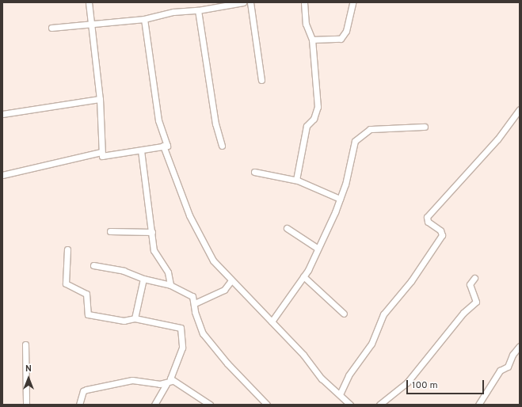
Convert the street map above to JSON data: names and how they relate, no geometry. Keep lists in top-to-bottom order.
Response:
{
  "scale_bar": "100 m",
  "north": "top"
}
